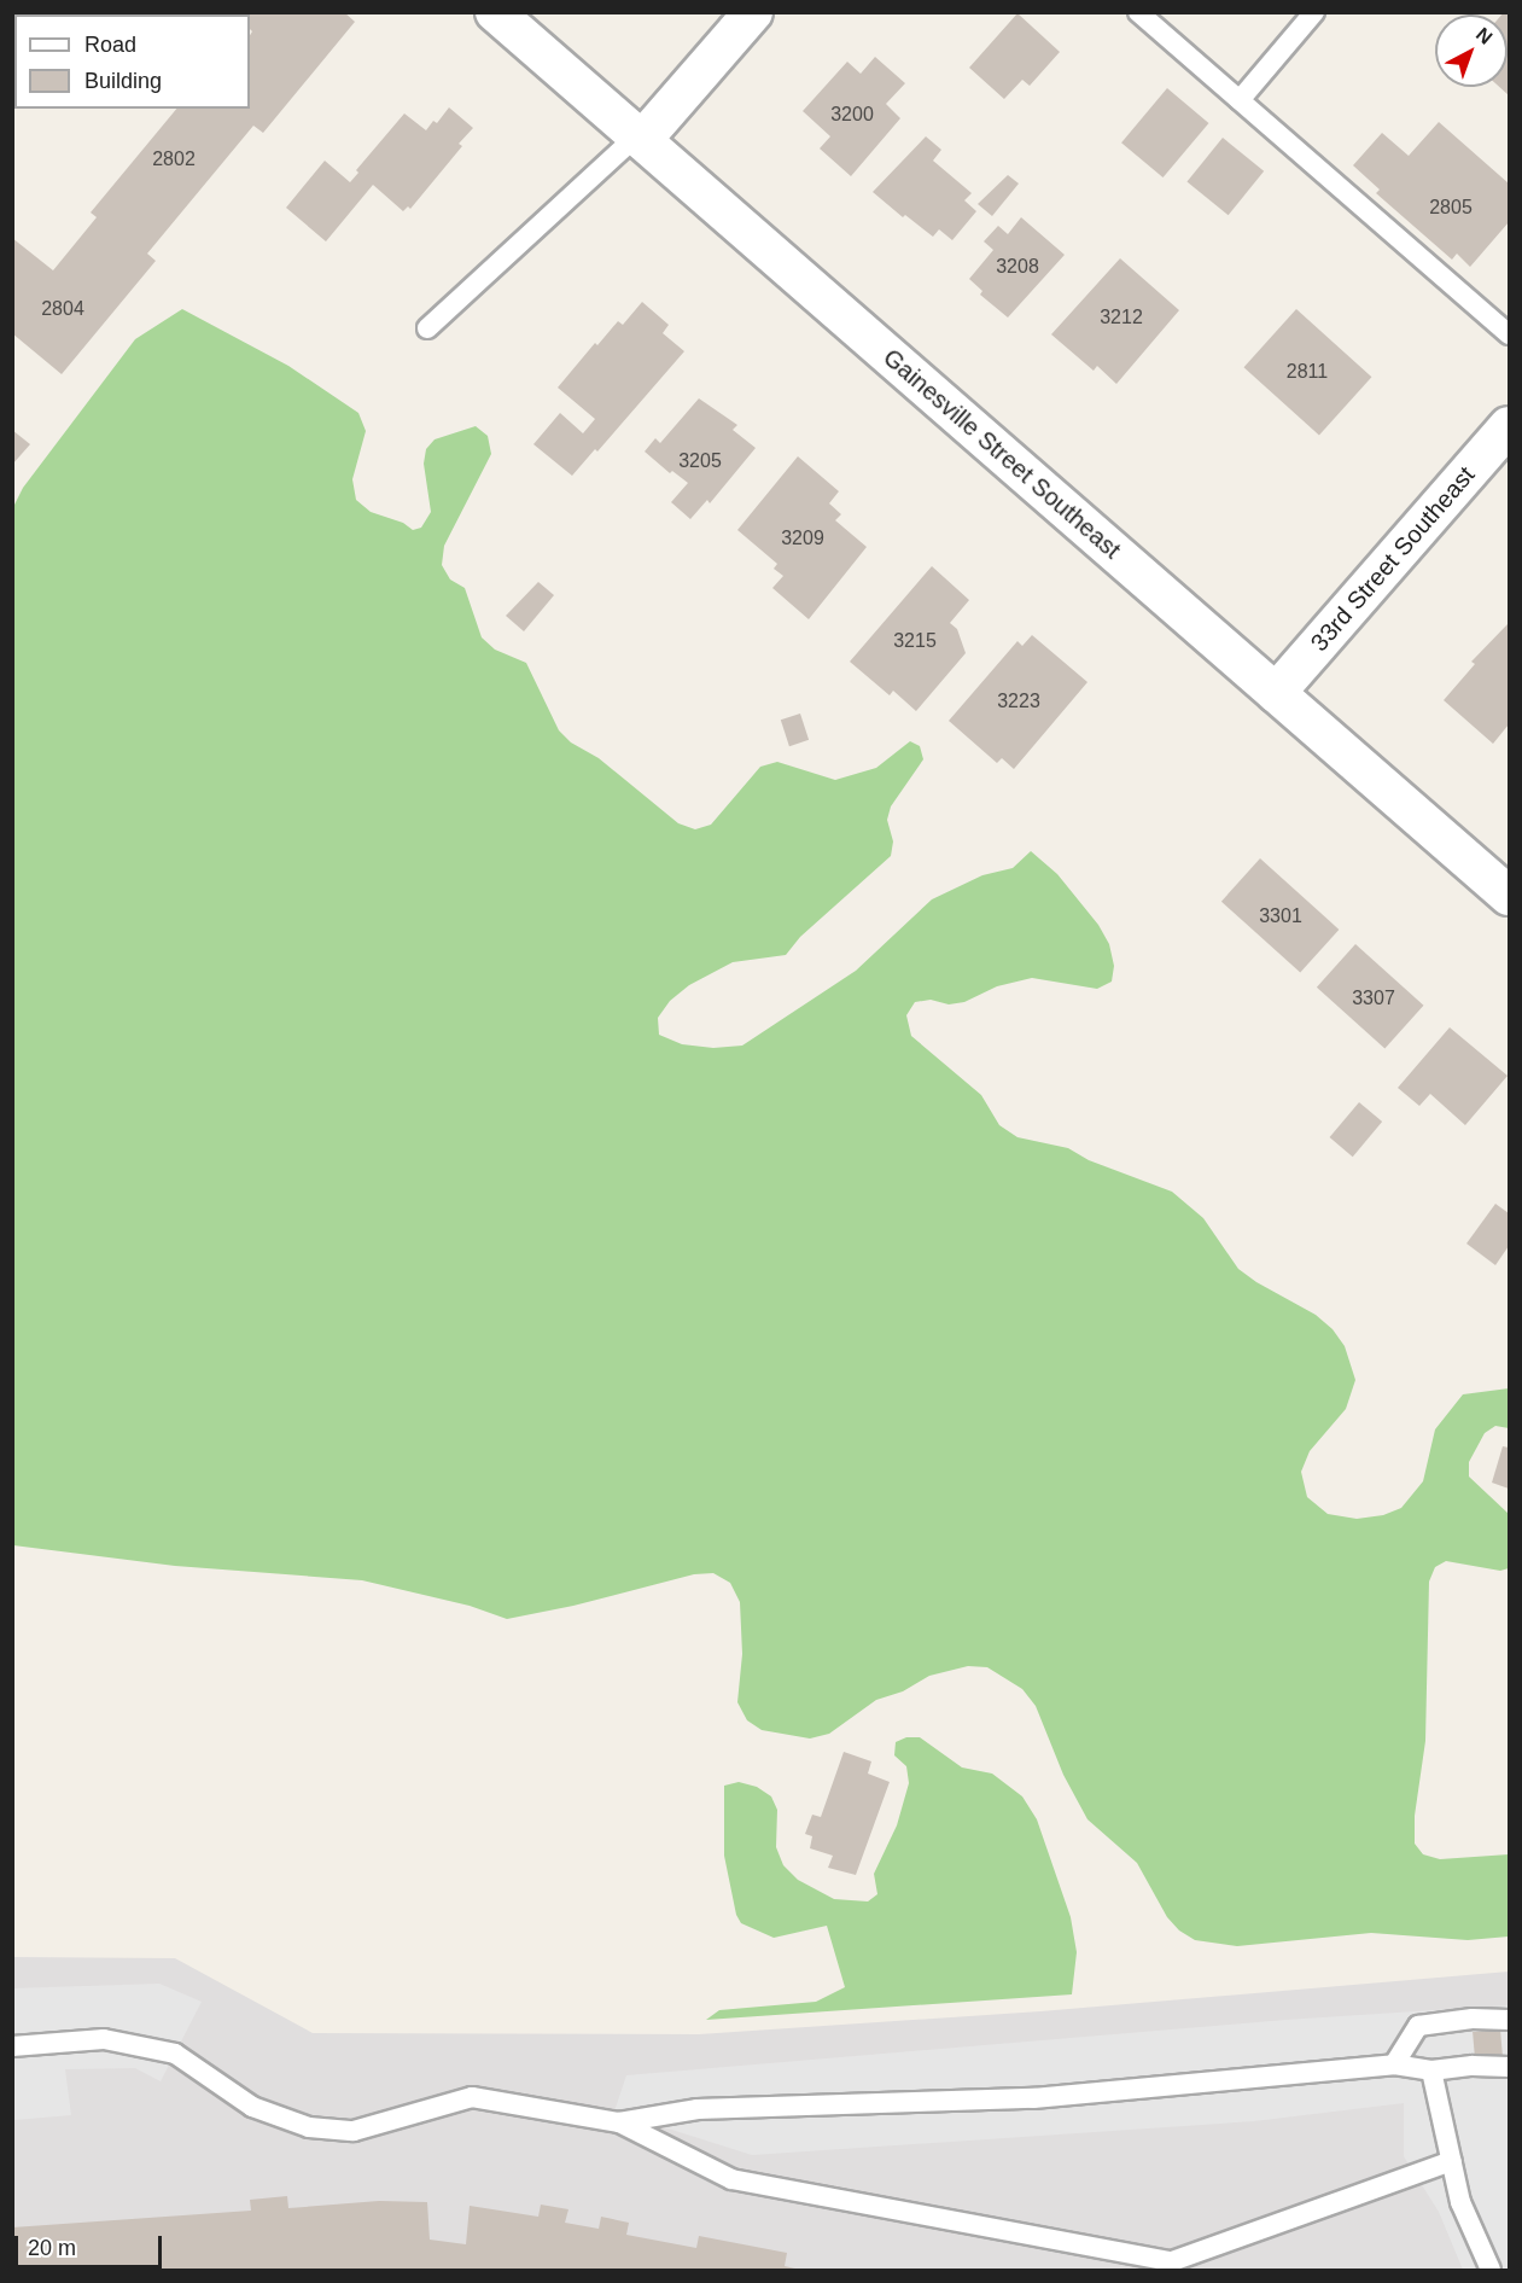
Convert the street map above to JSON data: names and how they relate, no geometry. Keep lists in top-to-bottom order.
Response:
{
  "streets": {
    "street": ["Gainesville Street Southeast", "33rd Street Southeast"]
  },
  "crossings": [
    ["Gainesville Street Southeast", "33rd Street Southeast"]
  ],
  "house_numbers": [
    "3200",
    "2802",
    "2805",
    "3208",
    "2804",
    "3212",
    "2811",
    "3205",
    "3209",
    "3215",
    "3223",
    "3301",
    "3307"
  ],
  "legend": ["Road", "Building"],
  "scale_bar": "20 m",
  "north": "top right"
}
